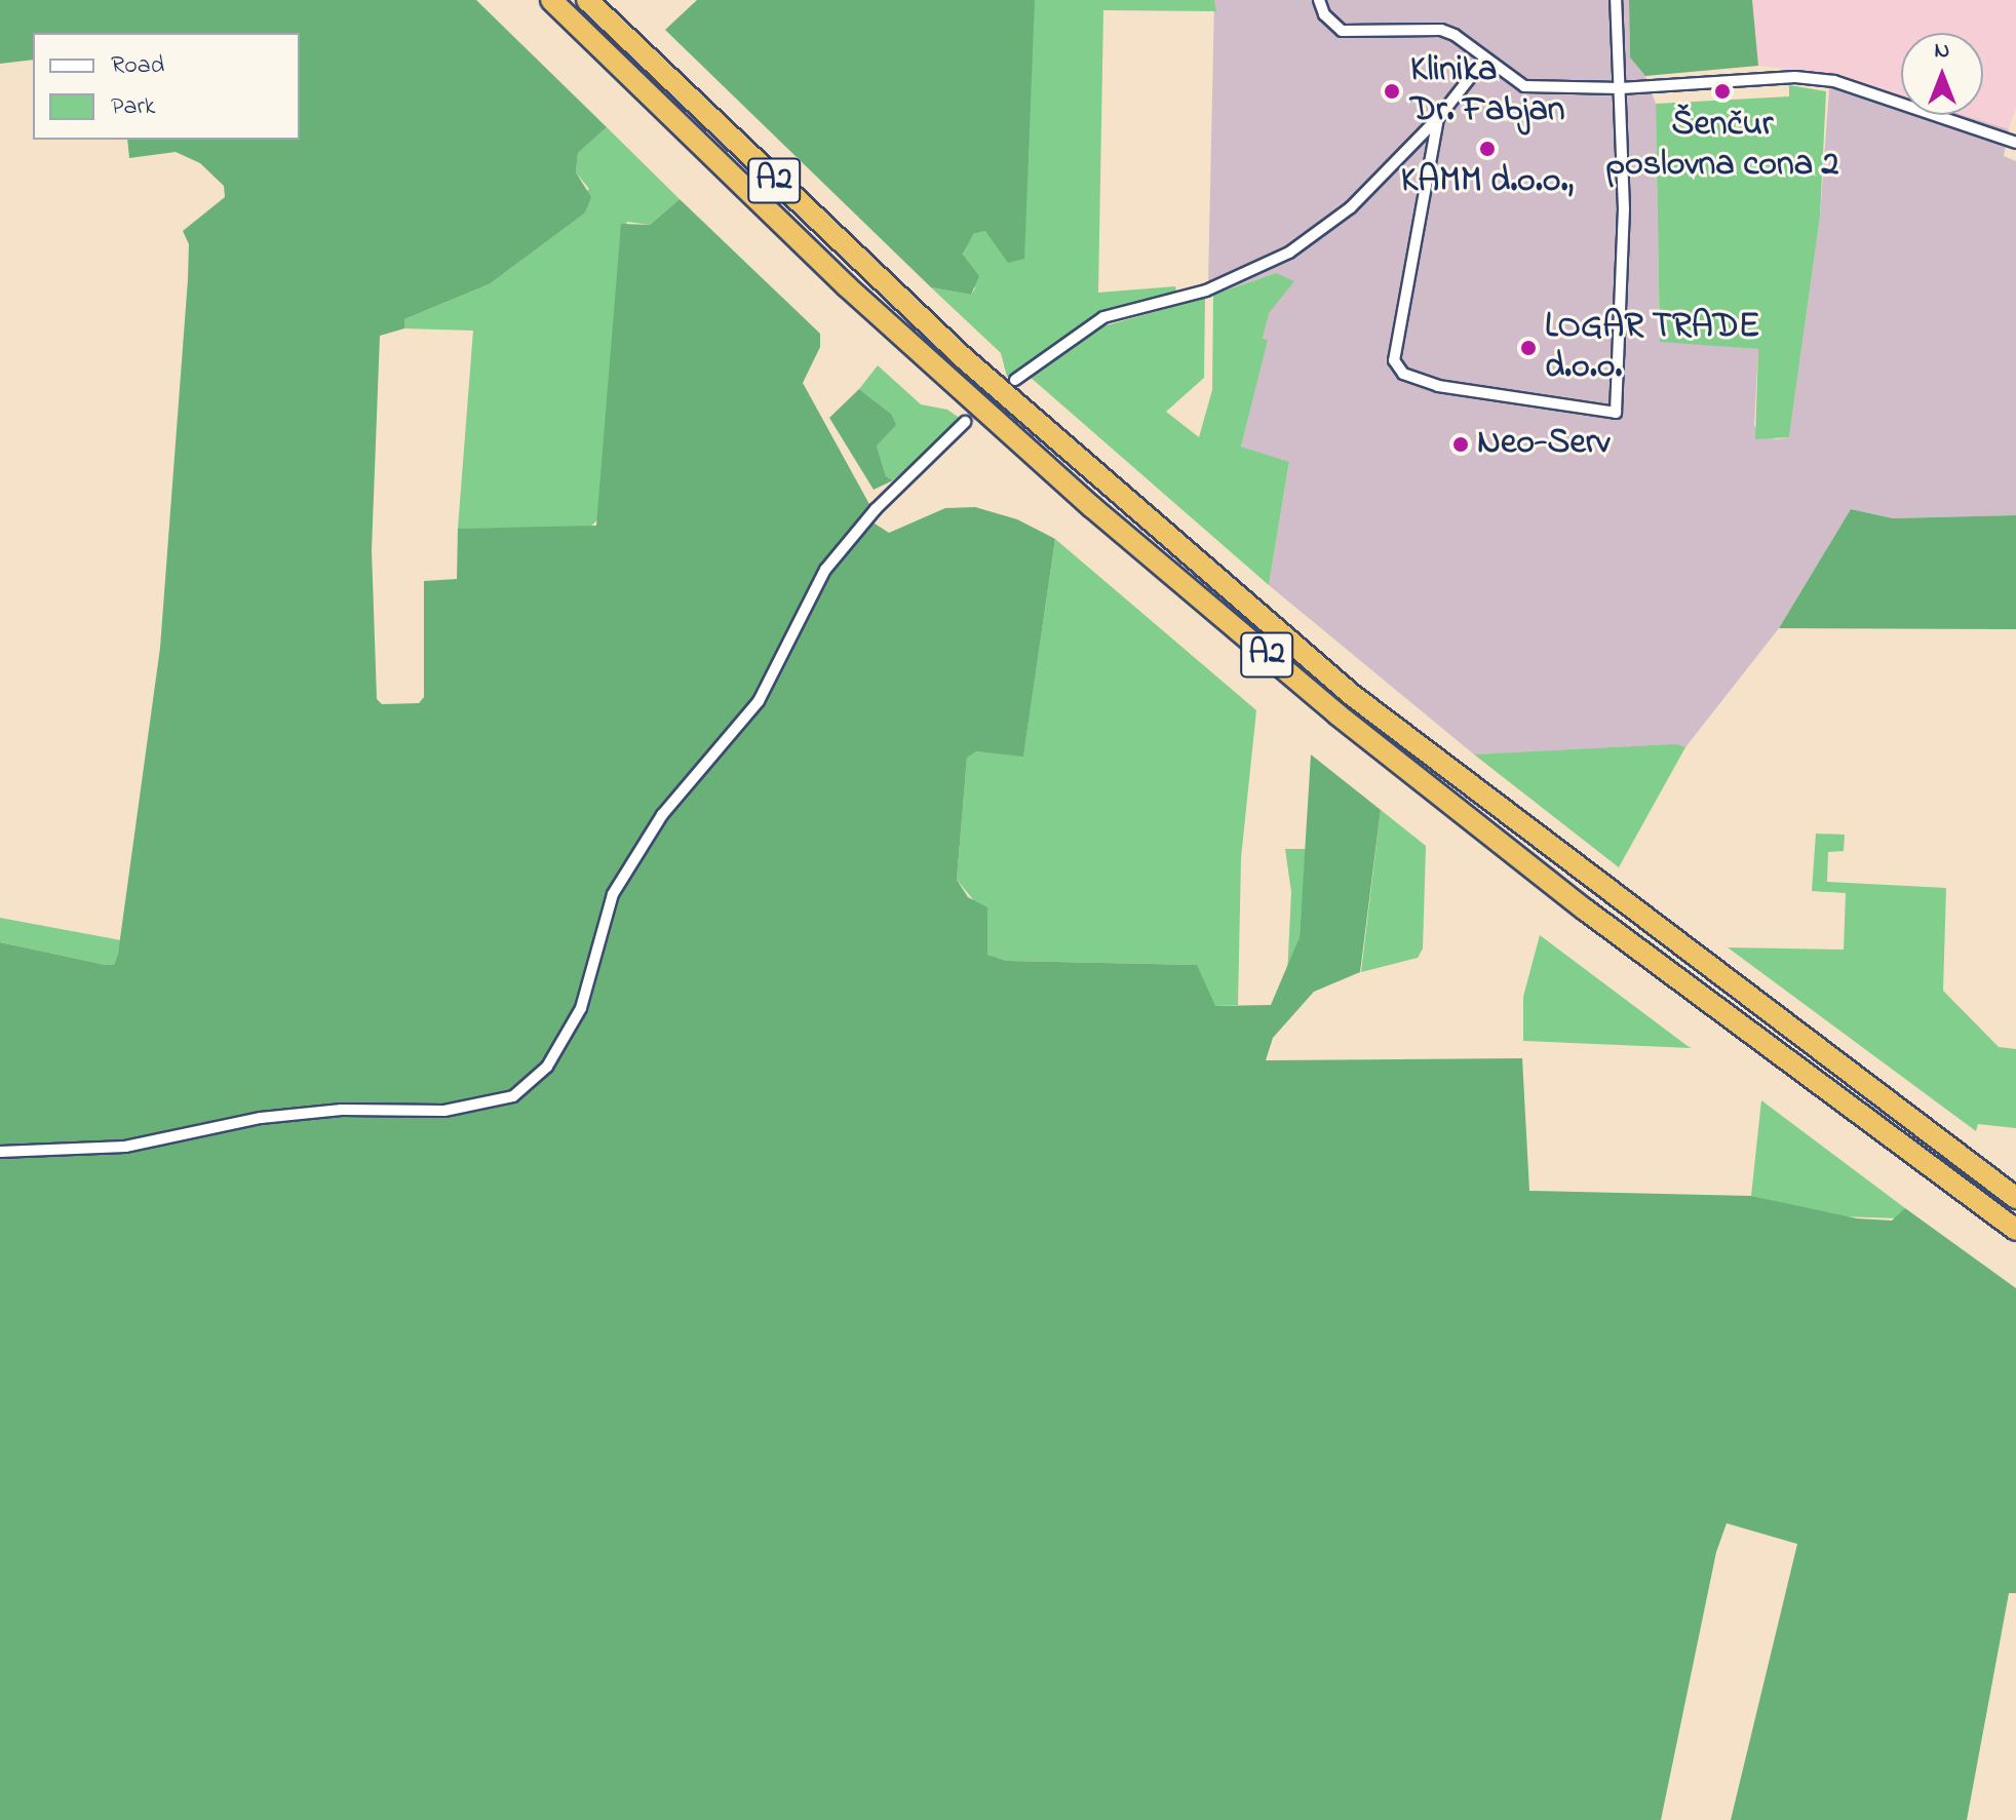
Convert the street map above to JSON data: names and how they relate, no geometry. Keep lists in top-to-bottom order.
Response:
{
  "streets": {
    "highway": ["A2"]
  },
  "places": [
    "Klinika Dr. Fabjan",
    "Šenčur poslovna cona 2",
    "KAMM d.o.o.,",
    "LOGAR TRADE d.o.o.",
    "Neo-Serv"
  ],
  "legend": ["Road", "Park"],
  "north": "top"
}
